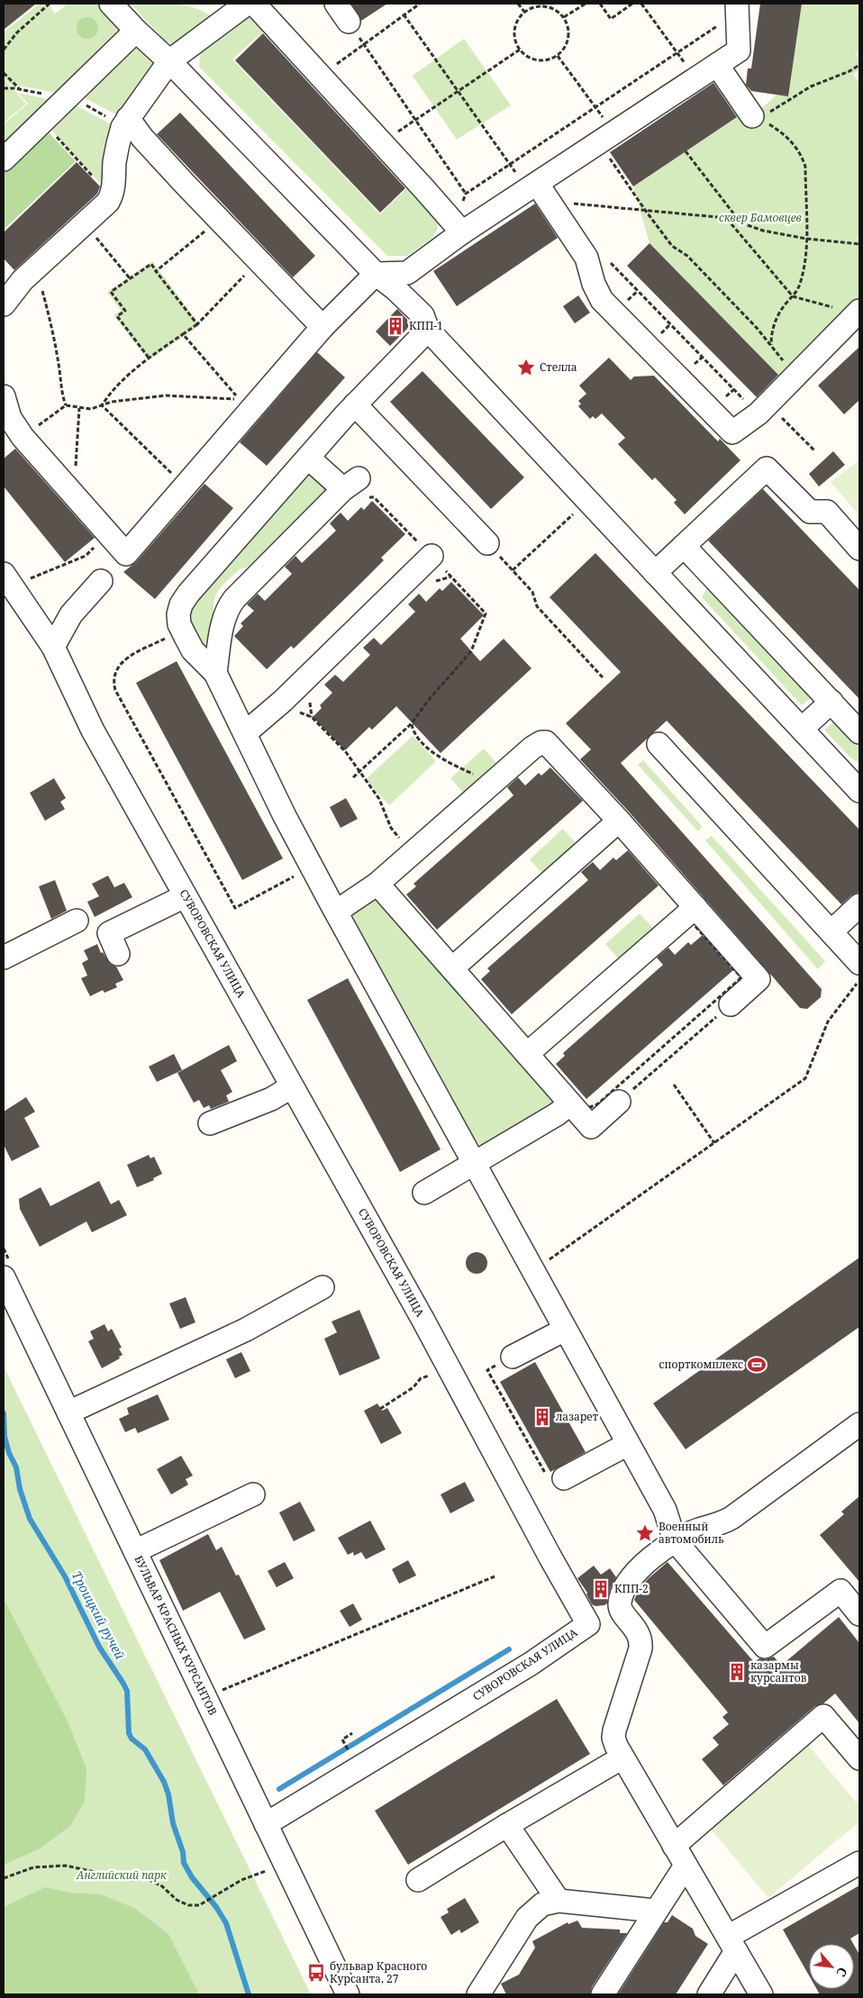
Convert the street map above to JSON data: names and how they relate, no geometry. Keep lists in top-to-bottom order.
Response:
{
  "streets": {
    "street": ["СУВОРОВСКАЯ УЛИЦА", "БУЛЬВАР КРАСНЫХ КУРСАНТОВ"]
  },
  "crossings": [
    ["СУВОРОВСКАЯ УЛИЦА", "БУЛЬВАР КРАСНЫХ КУРСАНТОВ"]
  ],
  "water": ["Троицкий ручей"],
  "parks": ["сквер Бамовцев", "Английский парк"],
  "places": {
    "building": [
      "КПП-1",
      "лазарет",
      "КПП-2",
      "казармы курсантов"
    ],
    "place": ["Стелла", "Военный автомобиль"],
    "sports": ["спорткомплекс"],
    "bus stop": ["бульвар Красного Курсанта, 27"]
  },
  "north": "bottom right"
}
